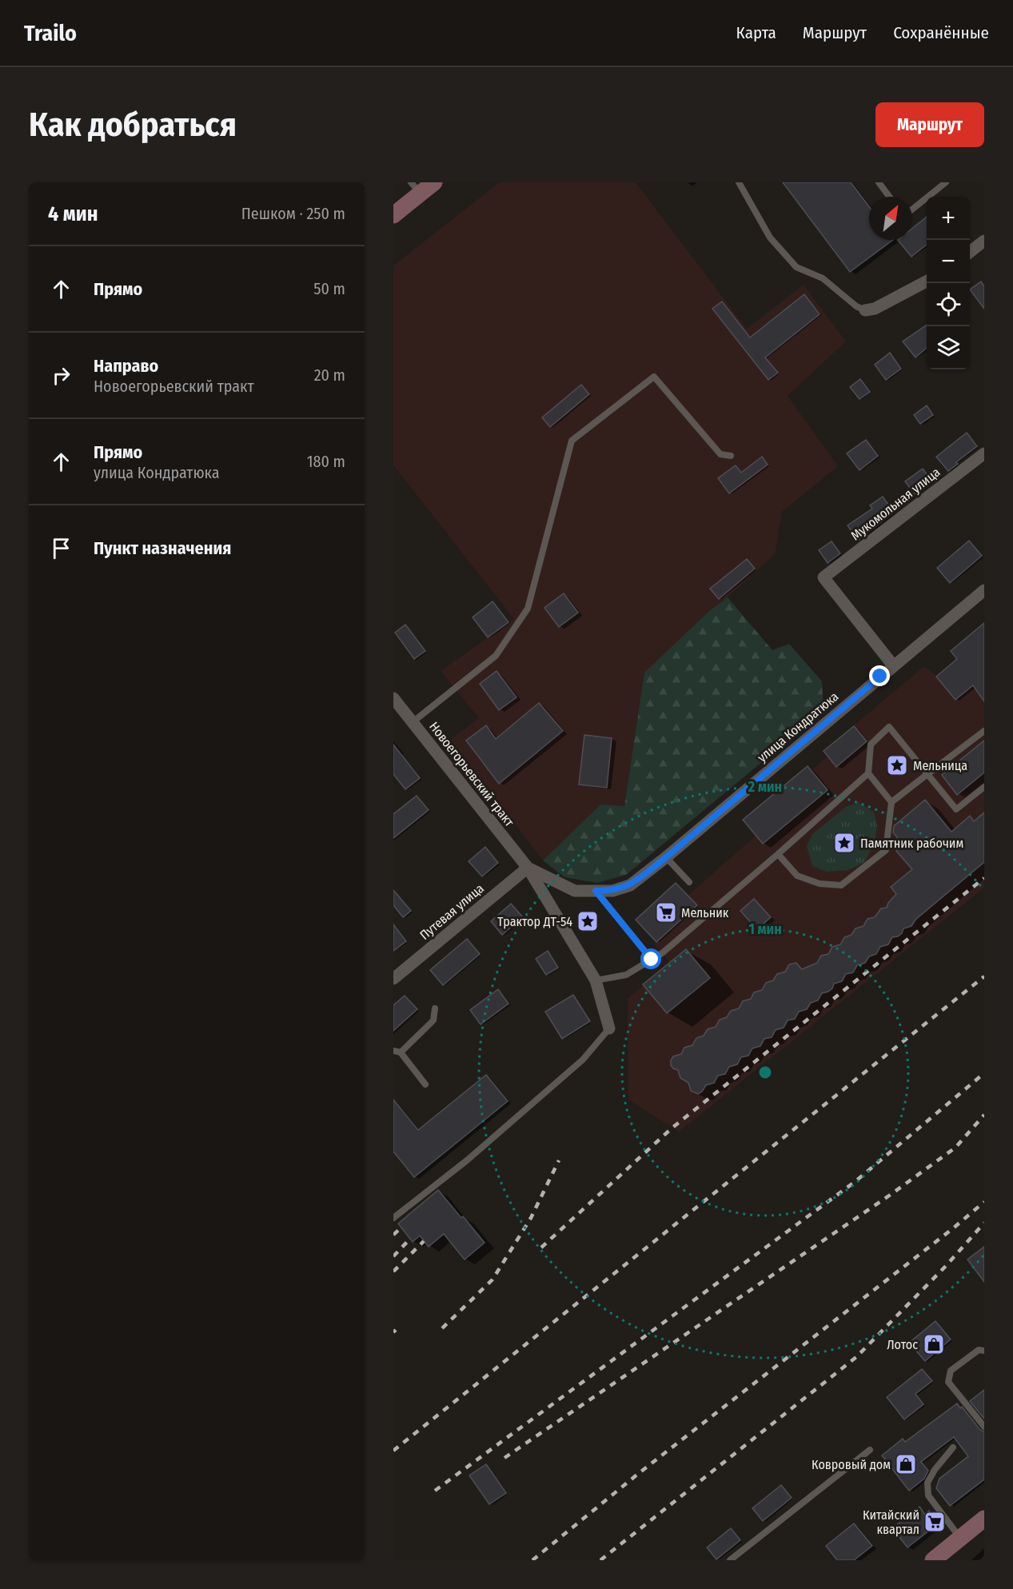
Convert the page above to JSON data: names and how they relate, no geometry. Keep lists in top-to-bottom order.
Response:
{
  "streets": {
    "street": [
      "Мукомольная улица",
      "улица Кондратюка",
      "Новоегорьевский тракт",
      "Путевая улица"
    ]
  },
  "crossings": [
    ["Мукомольная улица", "улица Кондратюка"],
    ["улица Кондратюка", "Новоегорьевский тракт"],
    ["Новоегорьевский тракт", "Путевая улица"]
  ],
  "places": {
    "place": ["Мельница", "Памятник рабочим", "Трактор ДТ-54"],
    "supermarket": ["Мельник", "Китайский квартал"],
    "shop": ["Лотос", "Ковровый дом"]
  },
  "north": "top right",
  "page": {
    "header": "Trailo",
    "nav": ["Карта", "Маршрут", "Сохранённые"],
    "buttons": "Маршрут",
    "title": "Как добраться",
    "heading": ["4 мин", "Пешком · 250 m"],
    "map_buttons": ["+", "−"],
    "list": [
      ["Прямо", "50 m"],
      ["Направо", "Новоегорьевский тракт", "20 m"],
      ["Прямо", "улица Кондратюка", "180 m"],
      "Пункт назначения"
    ]
  },
  "rings": ["2 мин", "1 мин"]
}
